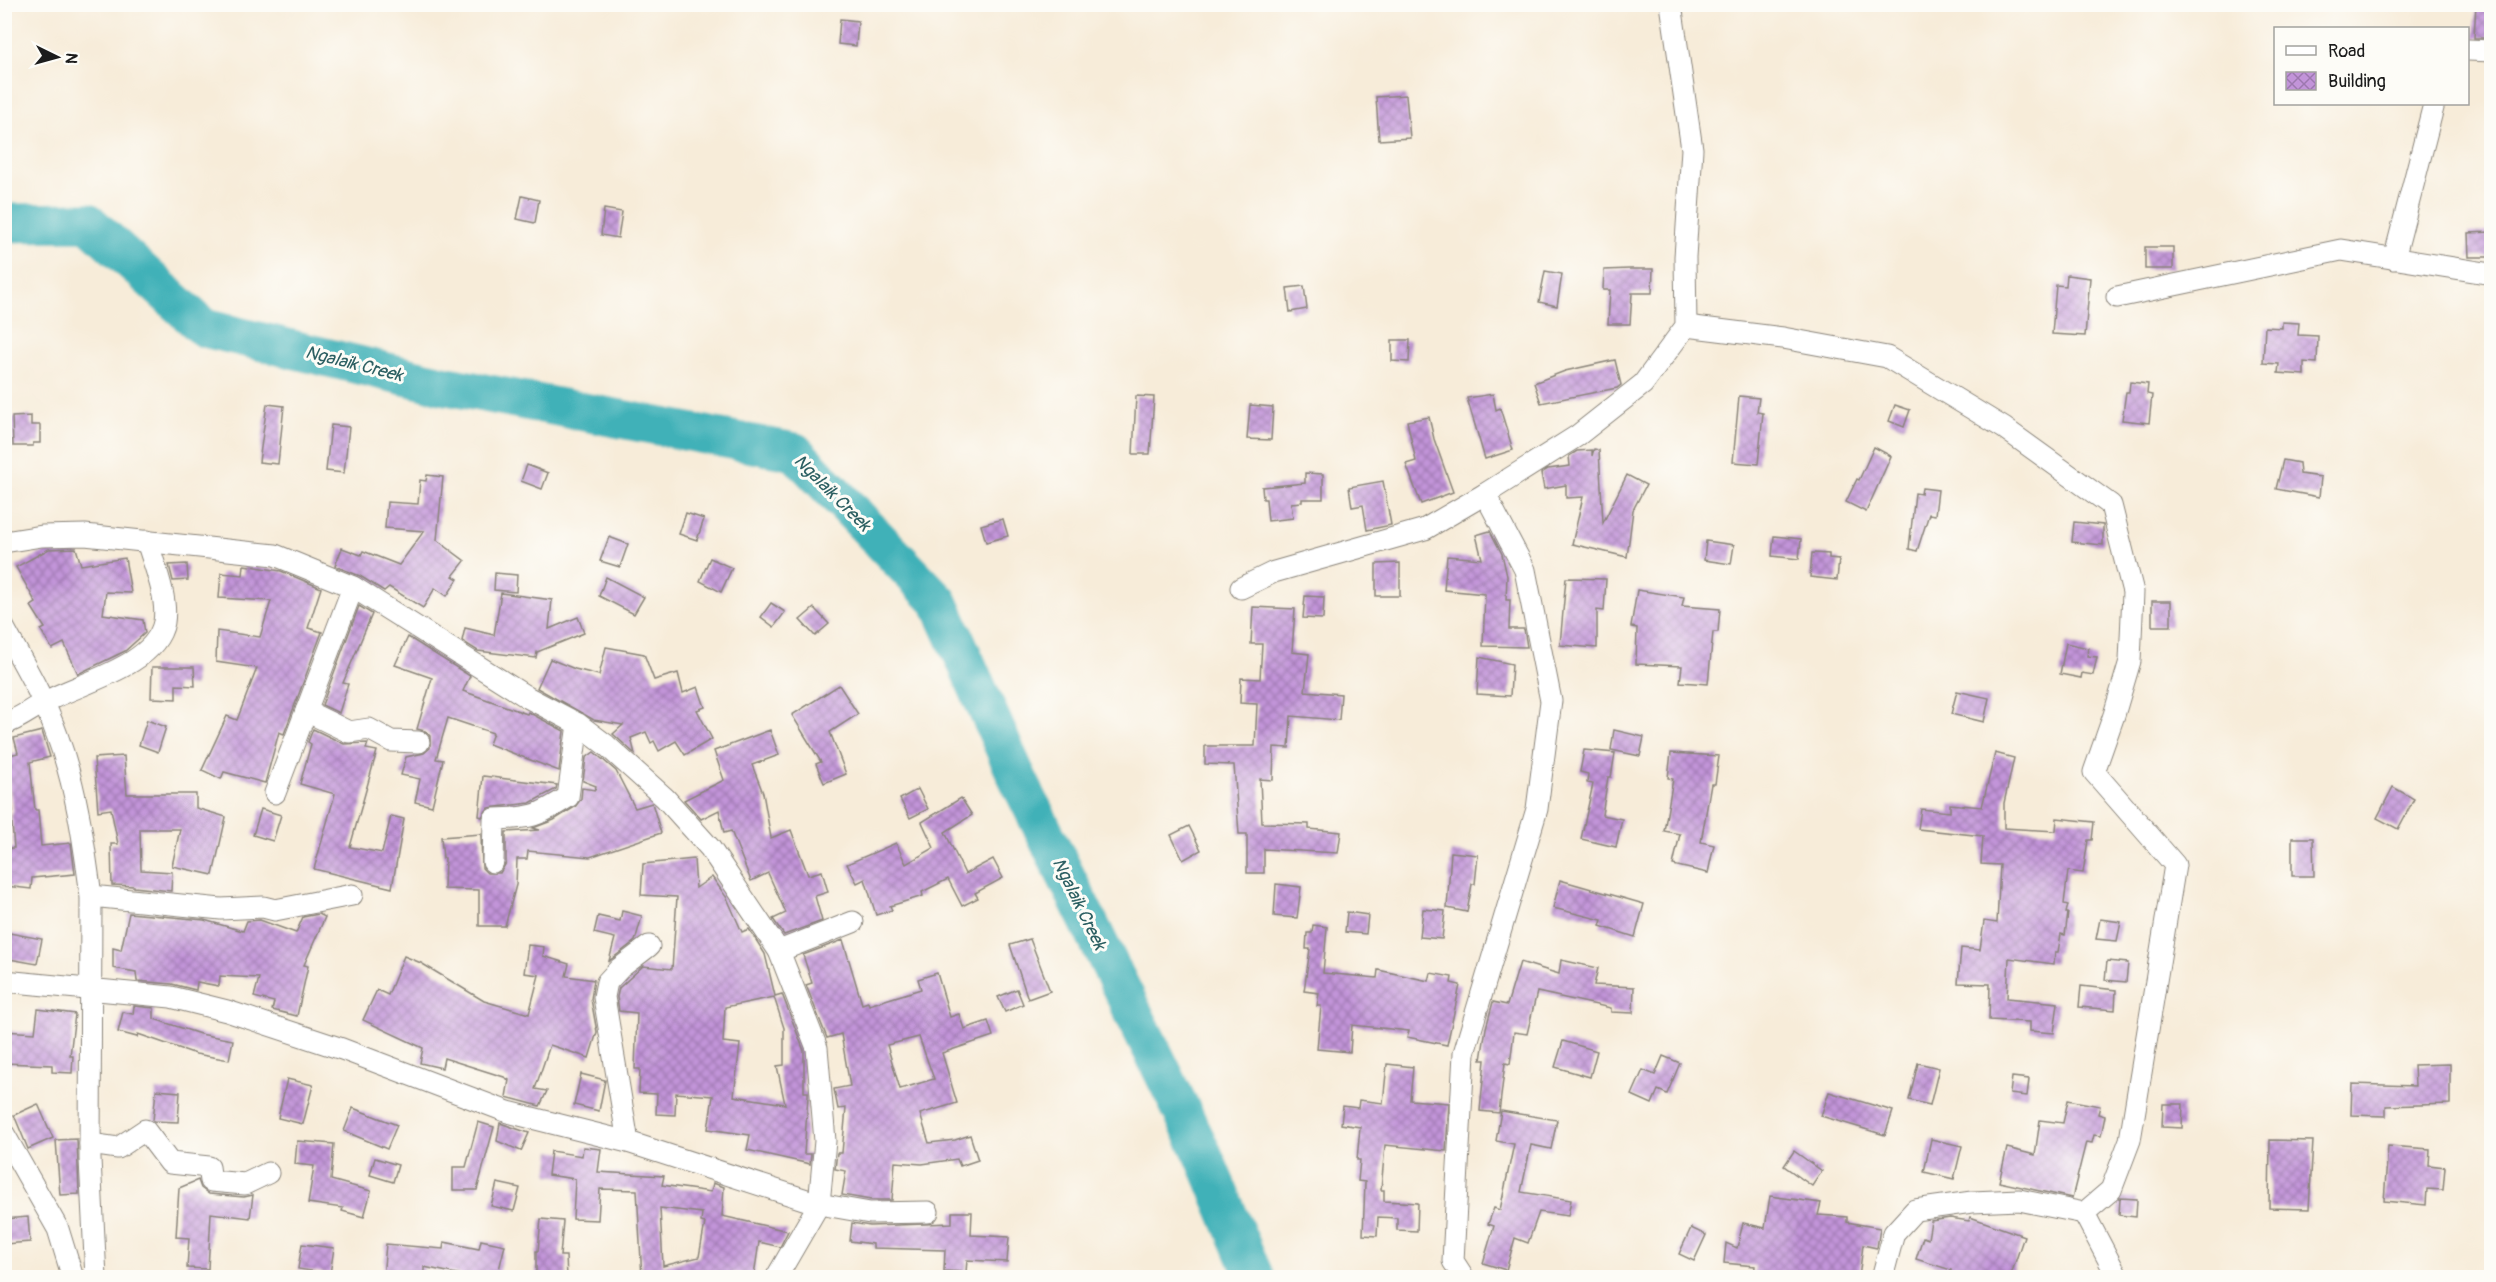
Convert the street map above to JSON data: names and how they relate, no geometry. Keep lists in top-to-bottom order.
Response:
{
  "water": ["Ngalaik Creek"],
  "legend": ["Road", "Building"],
  "north": "right"
}
